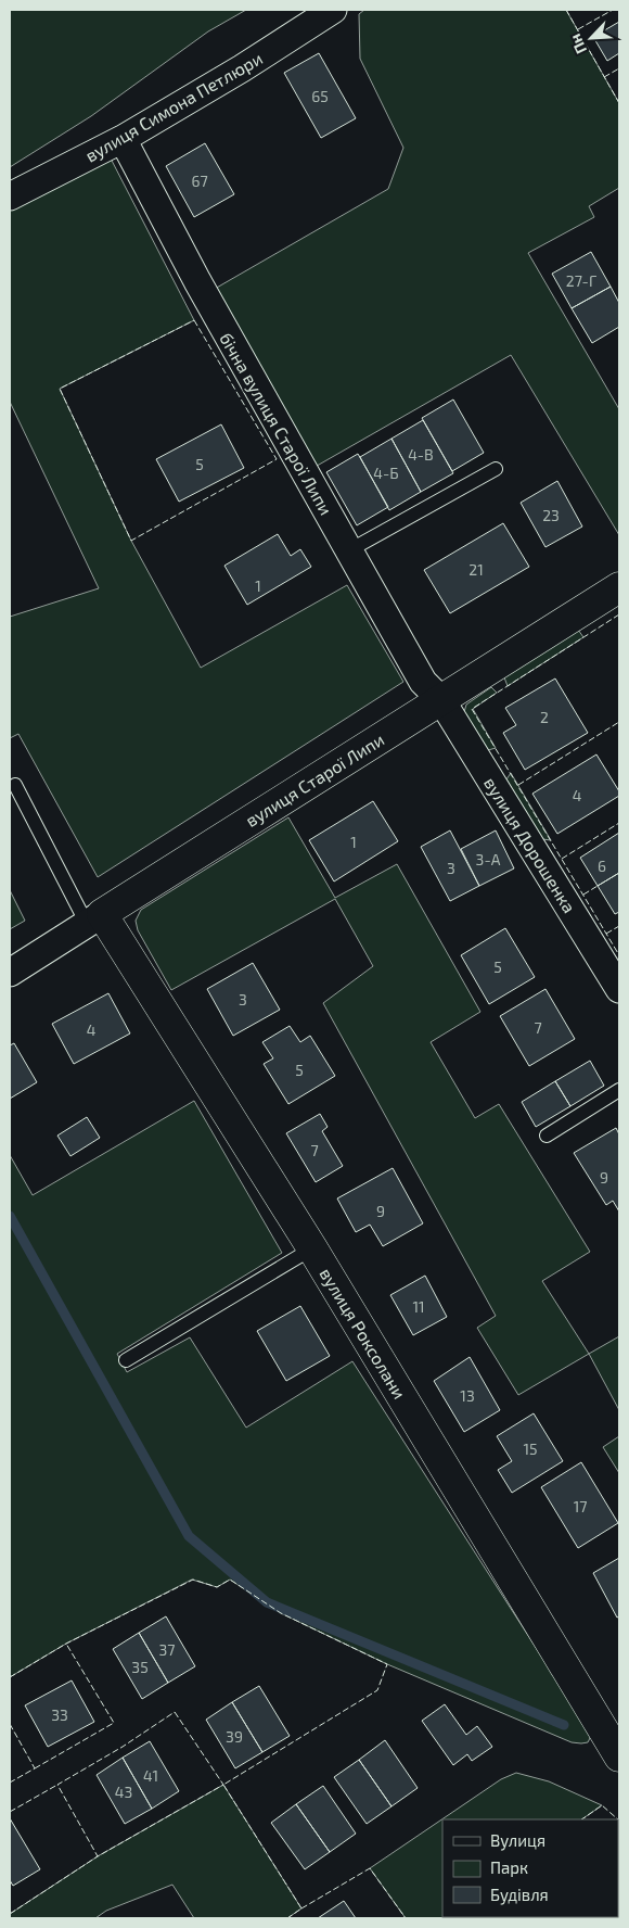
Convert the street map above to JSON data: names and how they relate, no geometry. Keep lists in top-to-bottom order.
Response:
{
  "streets": {
    "street": [
      "вулиця Симона Петлюри",
      "бічна вулиця Старої Липи",
      "вулиця Старої Липи",
      "вулиця Дорошенка",
      "вулиця Роксолани"
    ]
  },
  "crossings": [
    ["вулиця Симона Петлюри", "бічна вулиця Старої Липи"],
    ["бічна вулиця Старої Липи", "вулиця Старої Липи"],
    ["бічна вулиця Старої Липи", "вулиця Дорошенка"],
    ["вулиця Старої Липи", "вулиця Дорошенка"],
    ["вулиця Старої Липи", "вулиця Роксолани"]
  ],
  "house_numbers": [
    "65",
    "67",
    "27-Г",
    "4-В",
    "5",
    "4-Б",
    "23",
    "21",
    "1",
    "2",
    "4",
    "1",
    "3-А",
    "6",
    "3",
    "5",
    "3",
    "7",
    "4",
    "5",
    "7",
    "9",
    "9",
    "11",
    "13",
    "15",
    "17",
    "37",
    "35",
    "33",
    "39",
    "41",
    "43"
  ],
  "legend": ["Вулиця", "Парк", "Будівля"],
  "north": "bottom left"
}
